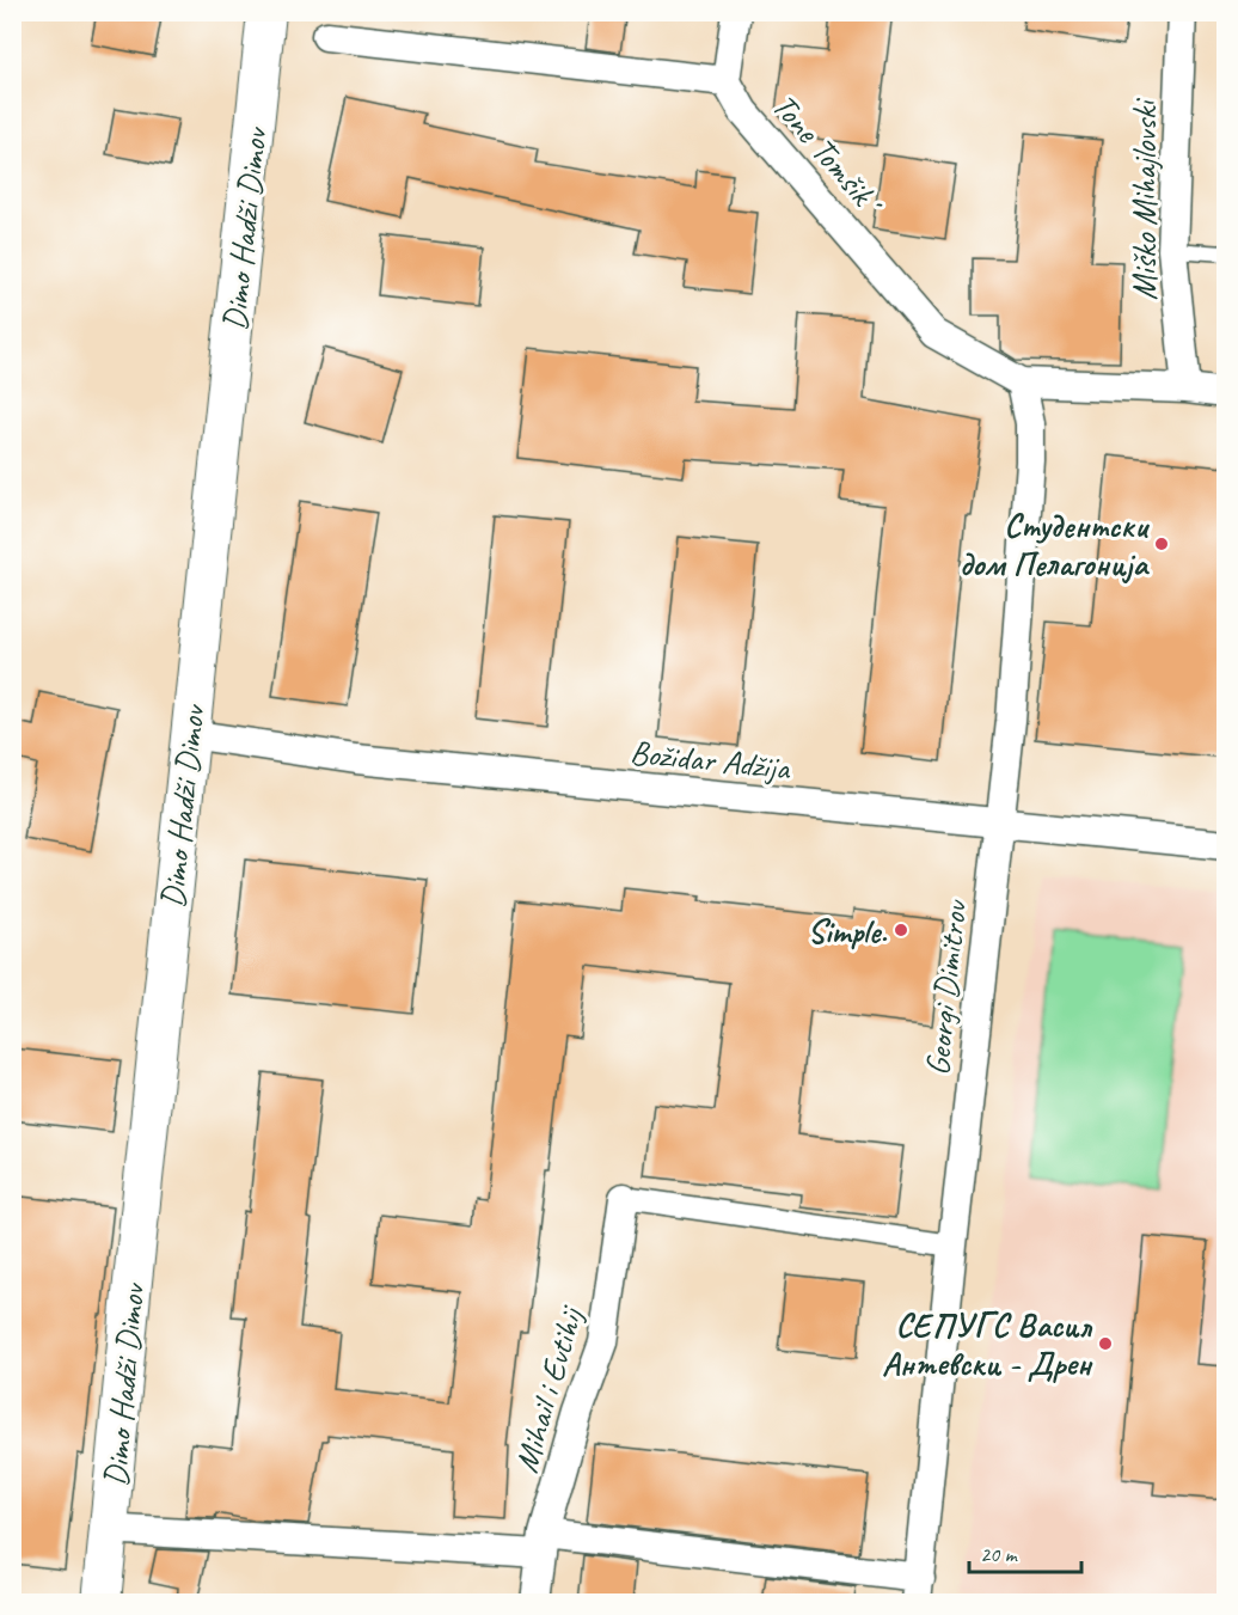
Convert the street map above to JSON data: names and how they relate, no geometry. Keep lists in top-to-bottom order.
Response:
{
  "streets": {
    "street": [
      "Tone Tomšiḱ",
      "Miško Mihajlovski",
      "Dimo Hadži Dimov",
      "Božidar Adžija",
      "Georgi Dimitrov",
      "Mihail i Evtihij"
    ]
  },
  "crossings": [
    ["Tone Tomšiḱ", "Miško Mihajlovski"],
    ["Tone Tomšiḱ", "Georgi Dimitrov"],
    ["Dimo Hadži Dimov", "Božidar Adžija"],
    ["Božidar Adžija", "Georgi Dimitrov"]
  ],
  "places": ["Студентски дом Пелагонија", "Simple.", "СЕПУГС Васил Антевски - Дрен"],
  "scale_bar": "20 m"
}
